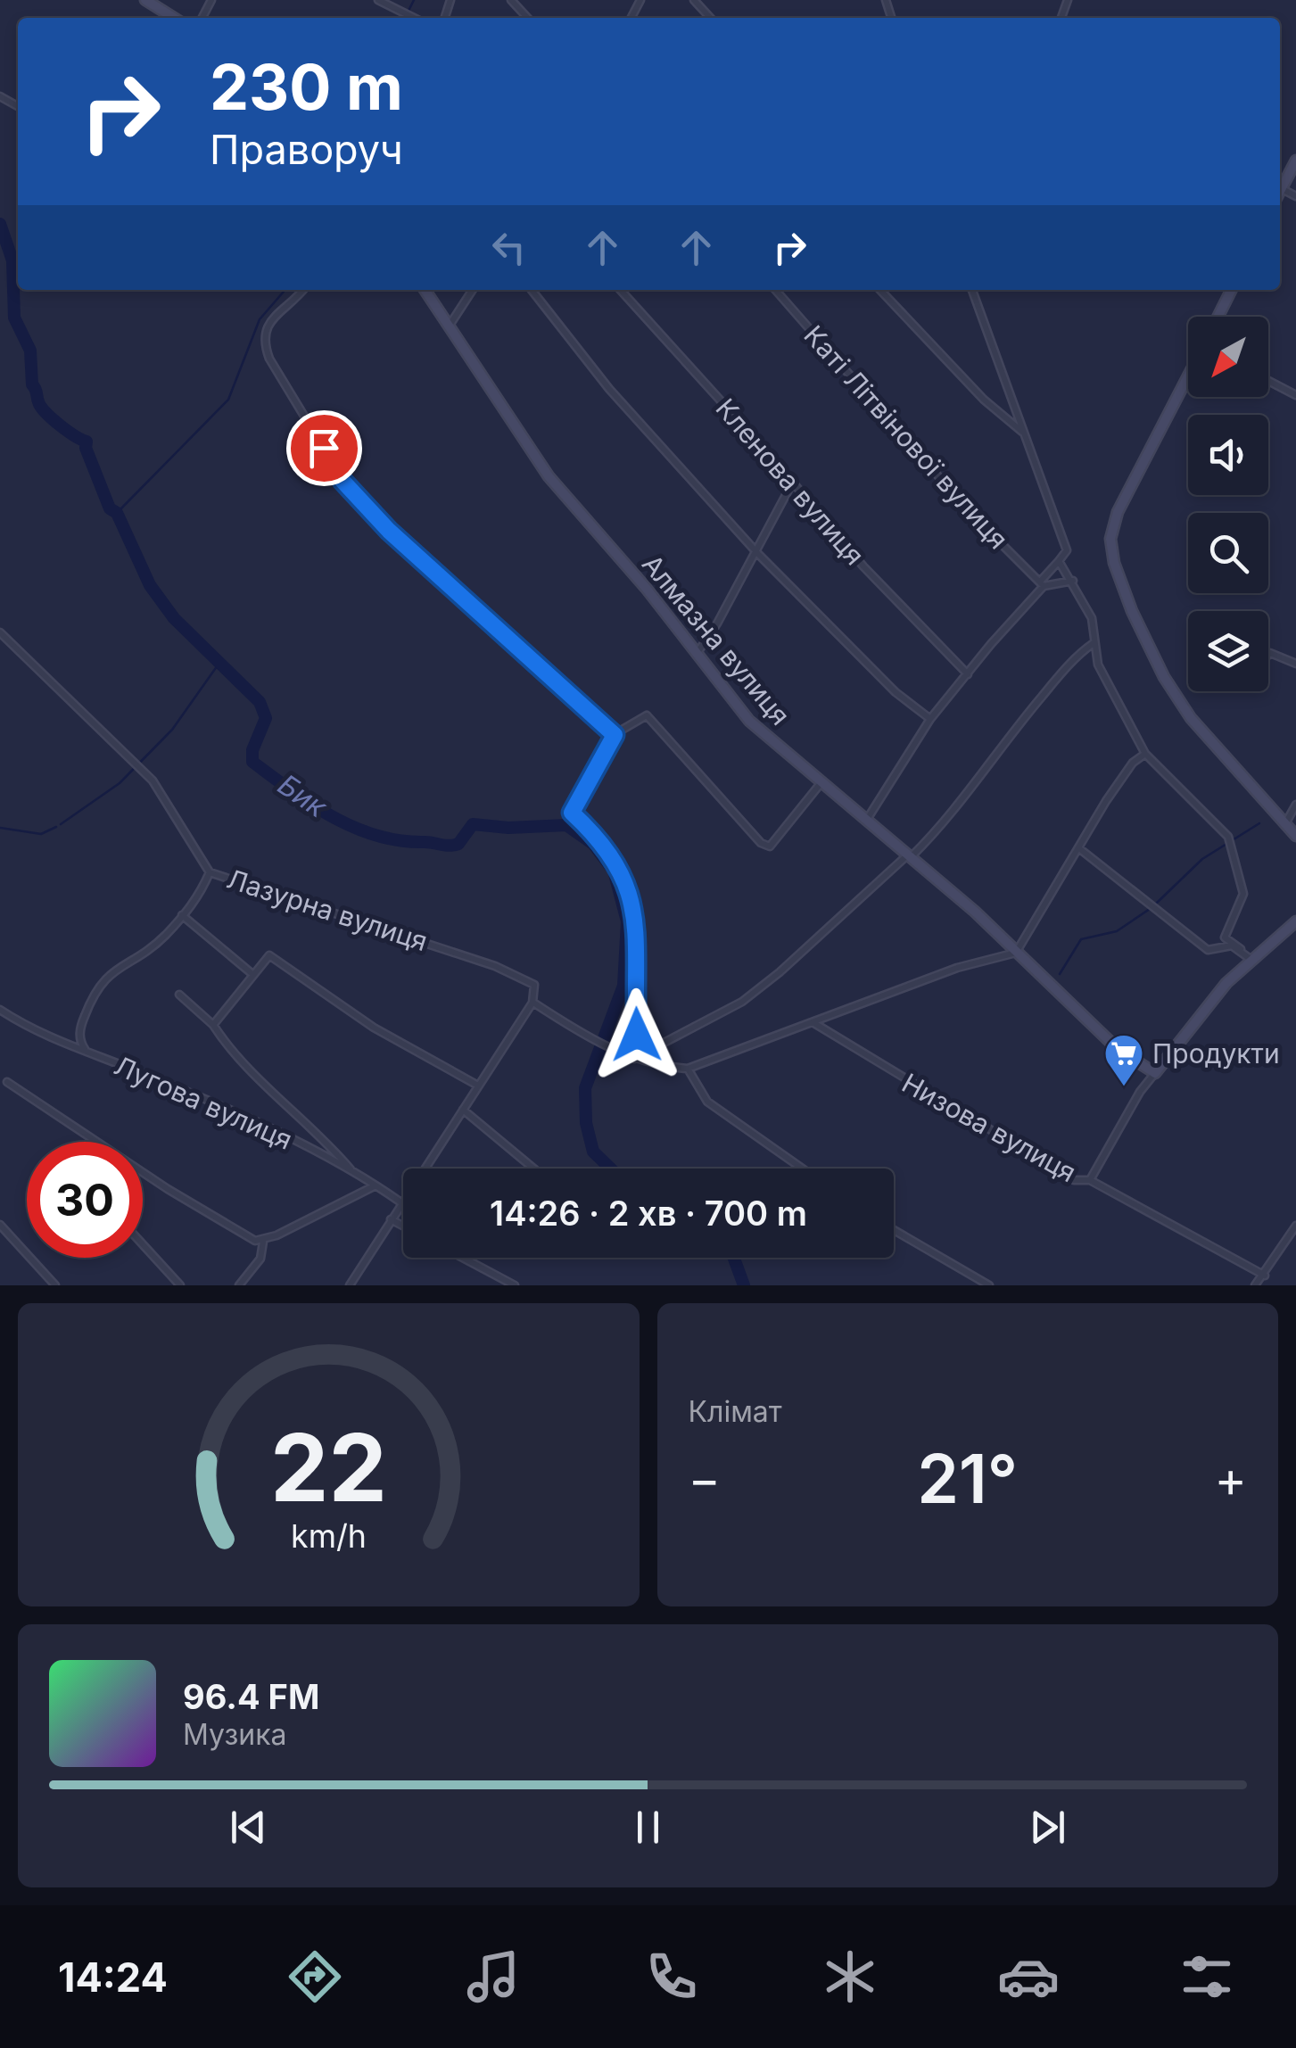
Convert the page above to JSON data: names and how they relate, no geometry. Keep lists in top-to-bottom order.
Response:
{
  "streets": {
    "main road": ["Алмазна вулиця"],
    "street": [
      "Каті Літвінової вулиця",
      "Кленова вулиця",
      "Лазурна вулиця",
      "Лугова вулиця",
      "Низова вулиця"
    ]
  },
  "water": ["Бик"],
  "places": {
    "supermarket": ["Продукти"]
  },
  "north": "bottom left",
  "page": {
    "turn": ["230 m", "Праворуч"],
    "limit": "30",
    "trip": "14:26 · 2 хв · 700 m",
    "tile": "Клімат",
    "heat": ["−", "21°", "+"],
    "song": ["96.4 FM", "Музика"],
    "tabs": "14:24",
    "gauge": ["22", "km/h"]
  }
}
